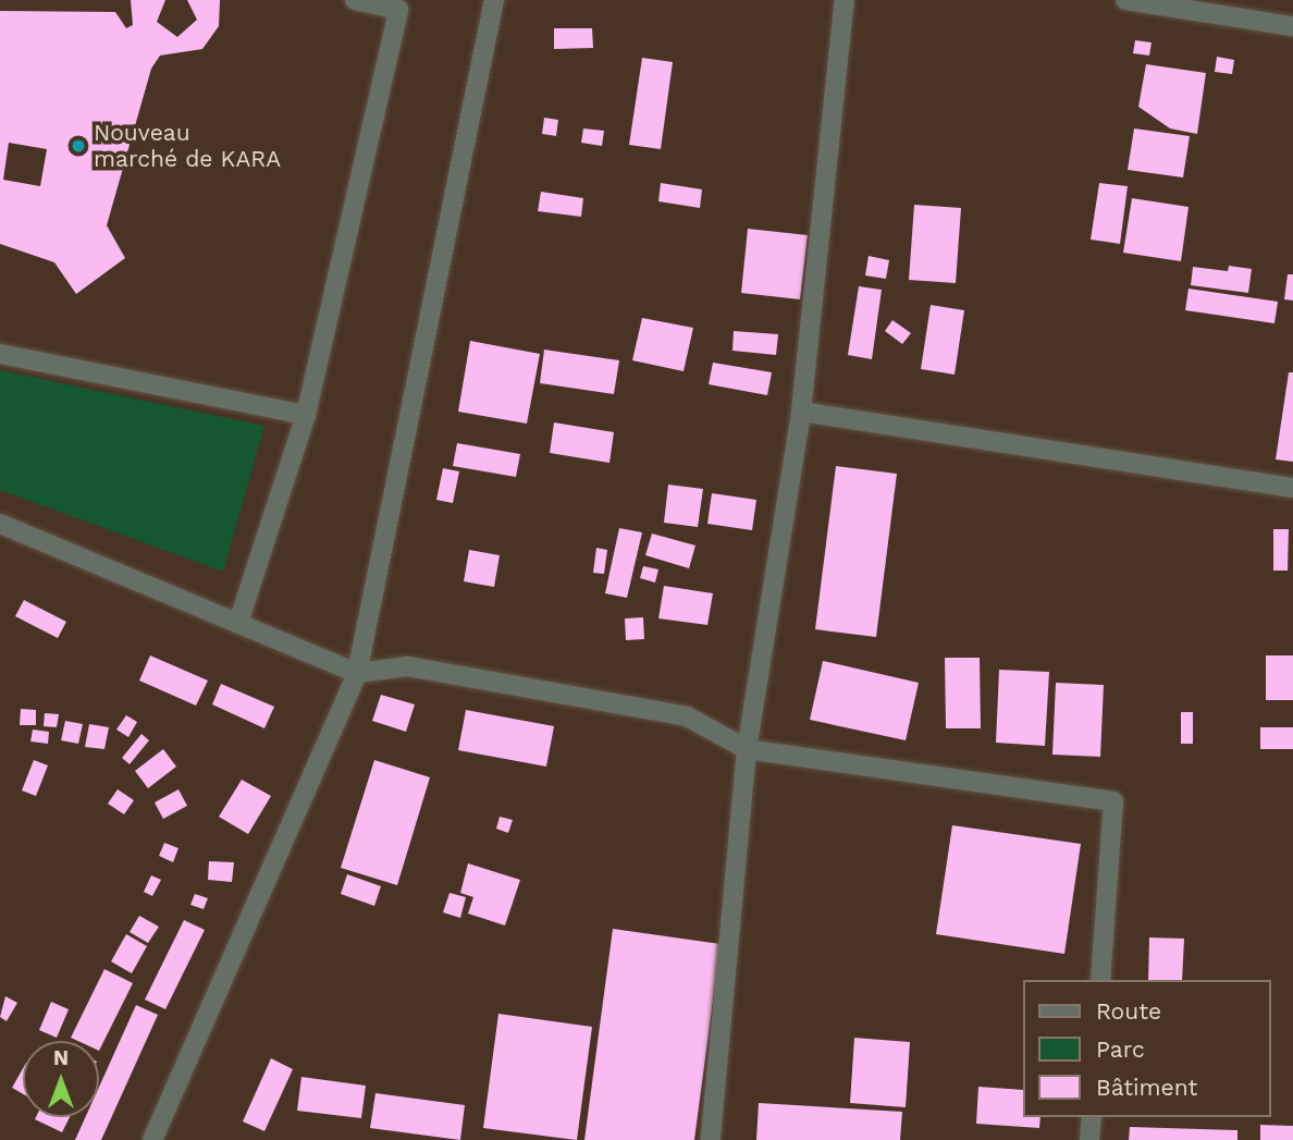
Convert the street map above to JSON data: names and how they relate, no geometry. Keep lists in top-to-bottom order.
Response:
{
  "places": ["Nouveau marché de KARA"],
  "legend": ["Route", "Parc", "Bâtiment"],
  "north": "top"
}
